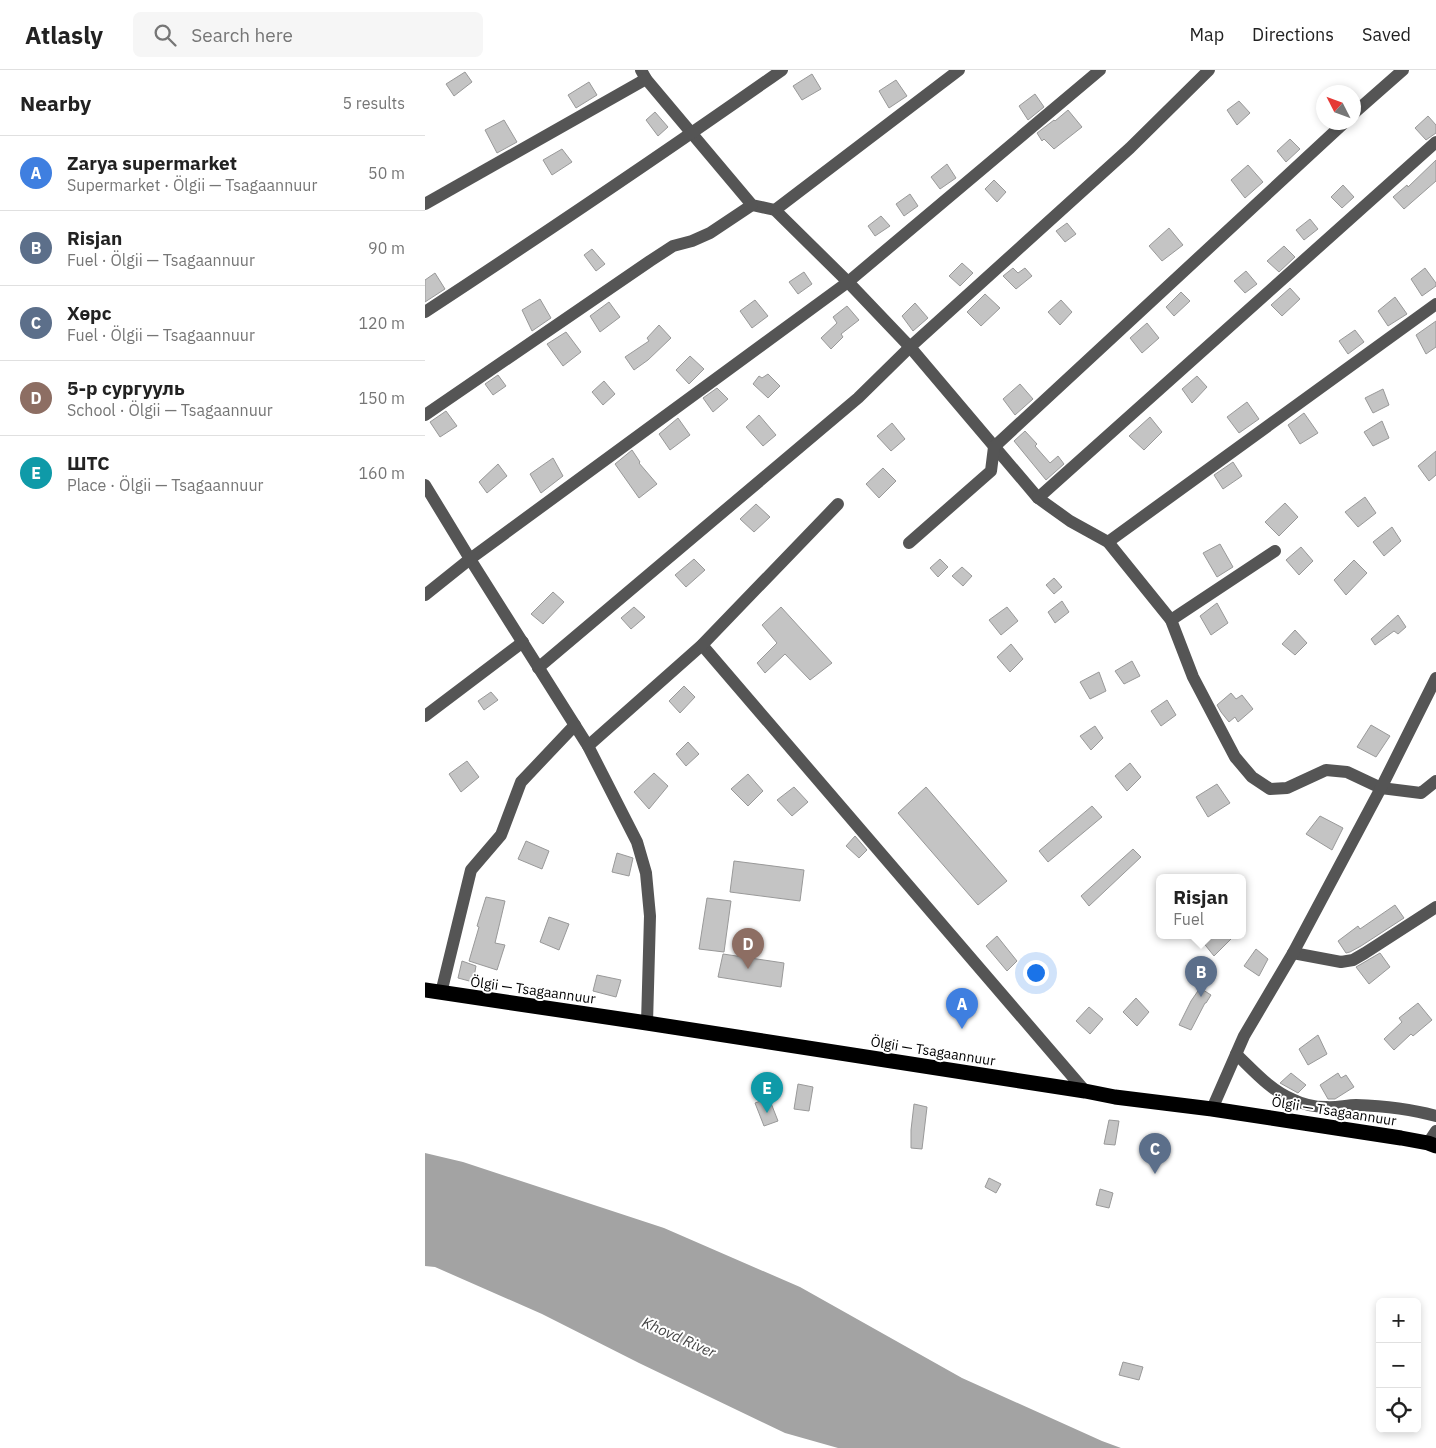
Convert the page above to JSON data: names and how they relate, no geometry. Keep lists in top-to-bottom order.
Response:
{
  "streets": {
    "highway": ["Ölgii — Tsagaannuur"]
  },
  "water": ["Khovd River"],
  "north": "top left",
  "page": {
    "header": "Atlasly",
    "search": "Search here",
    "nav": ["Map", "Directions", "Saved"],
    "heading": ["Nearby", "5 results"],
    "list": [
      {
        "mark": "A",
        "name": "Zarya supermarket",
        "note": "Supermarket · Ölgii — Tsagaannuur",
        "value": "50 m"
      },
      {
        "mark": "B",
        "name": "Risjan",
        "note": "Fuel · Ölgii — Tsagaannuur",
        "value": "90 m"
      },
      {
        "mark": "C",
        "name": "Хөрс",
        "note": "Fuel · Ölgii — Tsagaannuur",
        "value": "120 m"
      },
      {
        "mark": "D",
        "name": "5-р сургууль",
        "note": "School · Ölgii — Tsagaannuur",
        "value": "150 m"
      },
      {
        "mark": "E",
        "name": "ШТС",
        "note": "Place · Ölgii — Tsagaannuur",
        "value": "160 m"
      }
    ],
    "popup": ["Risjan", "Fuel"],
    "pins": [
      "D",
      "B",
      "A",
      "E",
      "C"
    ],
    "map_buttons": ["+", "−"]
  }
}
